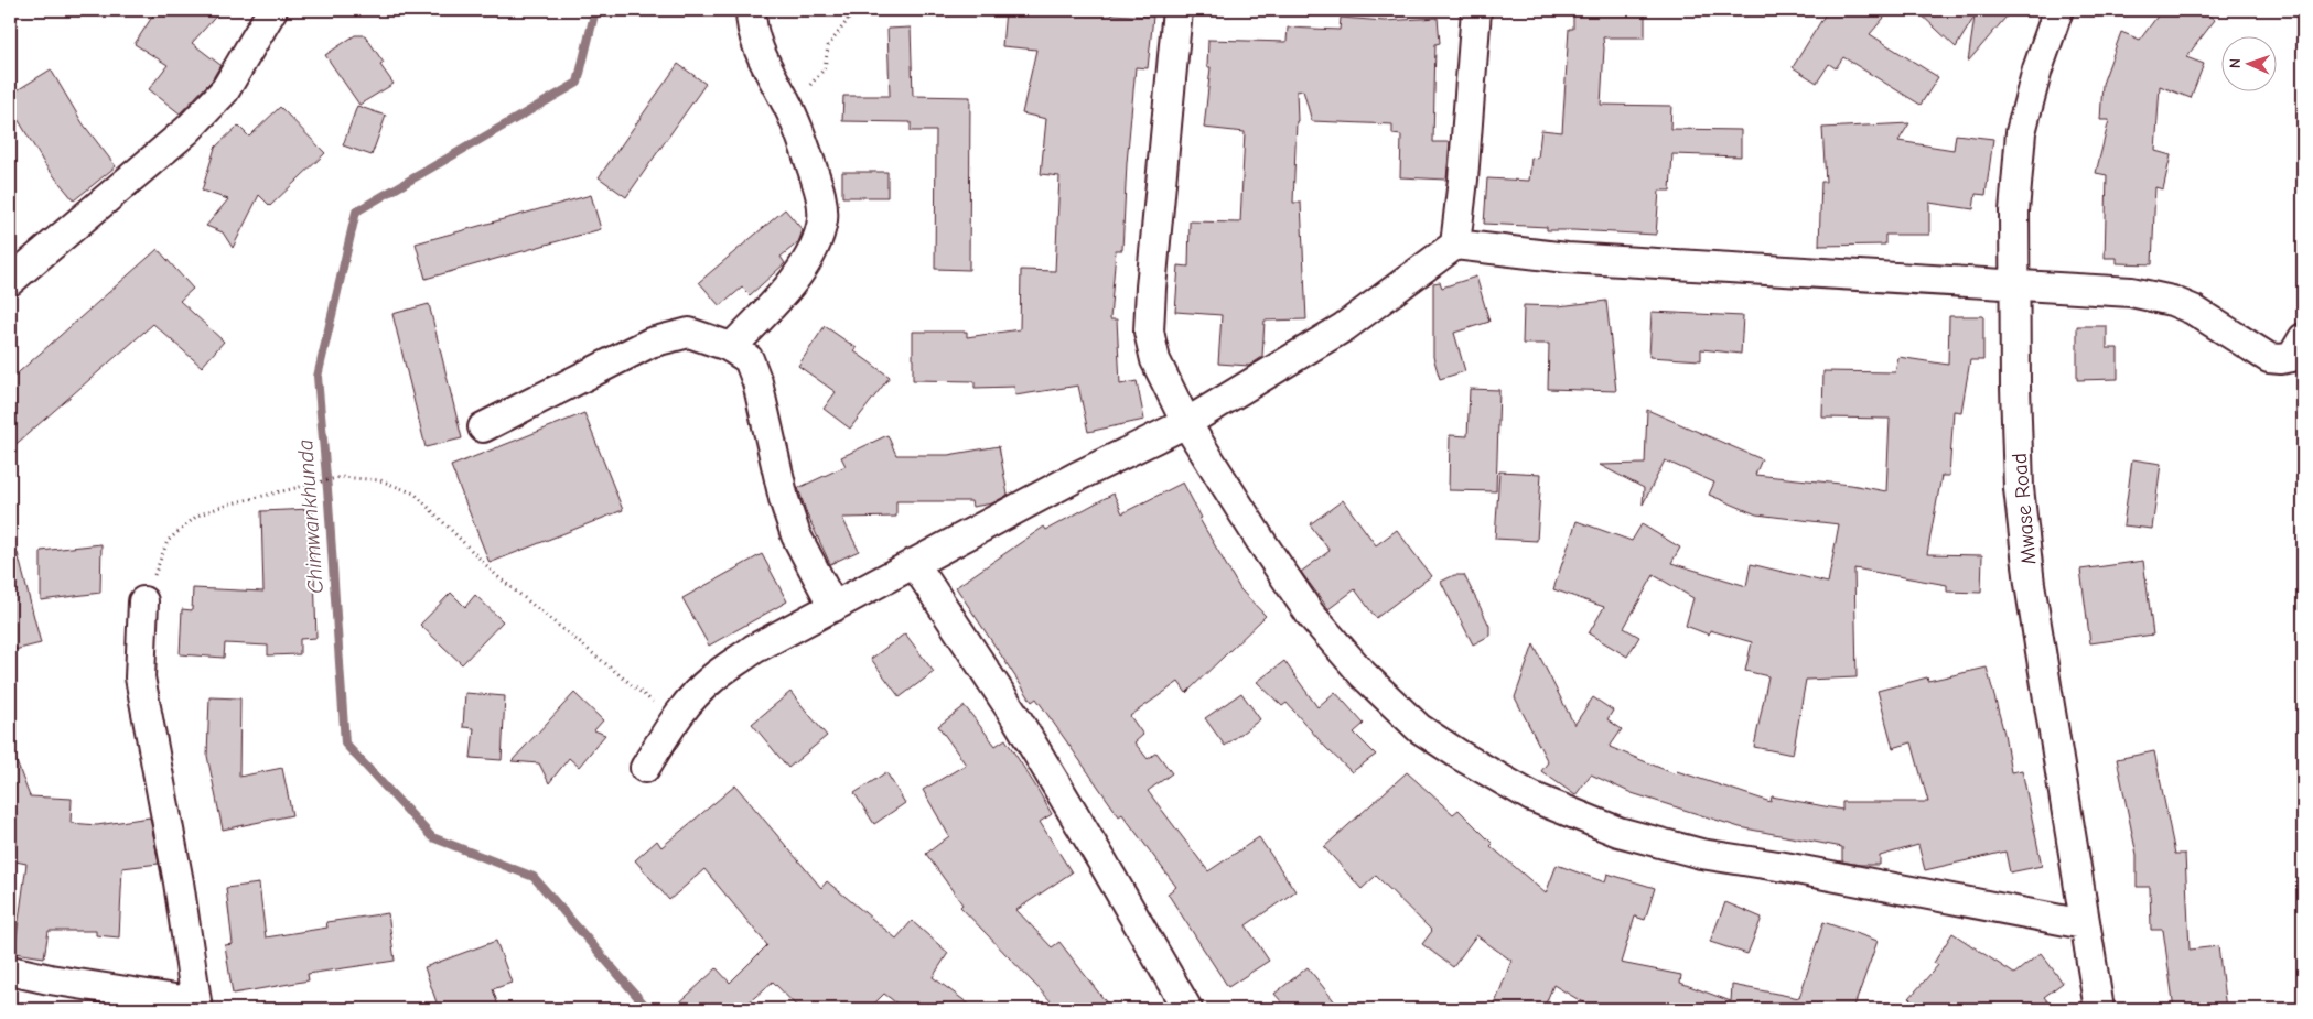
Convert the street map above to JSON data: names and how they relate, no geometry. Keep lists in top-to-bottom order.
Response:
{
  "streets": {
    "street": ["Mwase Road"]
  },
  "water": ["Chimwankhunda"],
  "north": "left"
}
